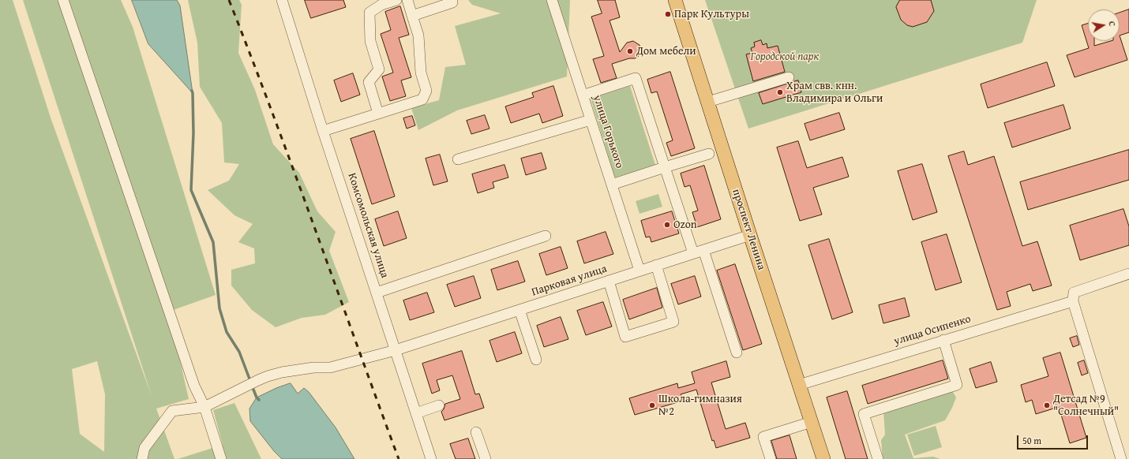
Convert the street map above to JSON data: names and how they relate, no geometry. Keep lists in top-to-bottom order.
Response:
{
  "streets": {
    "main road": ["проспект Ленина"],
    "street": [
      "улица Горького",
      "Комсомольская улица",
      "Парковая улица",
      "улица Осипенко"
    ]
  },
  "crossings": [
    ["улица Горького", "Парковая улица"],
    ["Комсомольская улица", "Парковая улица"],
    ["проспект Ленина", "Парковая улица"],
    ["проспект Ленина", "улица Осипенко"]
  ],
  "parks": ["Городской парк"],
  "places": [
    "Парк Культуры",
    "Дом мебели",
    "Храм свв. кнн. Владимира и Ольги",
    "Ozon",
    "Школа-гимназия №2",
    "Детсад №9 \"Солнечный\""
  ],
  "scale_bar": "50 m",
  "north": "right"
}
